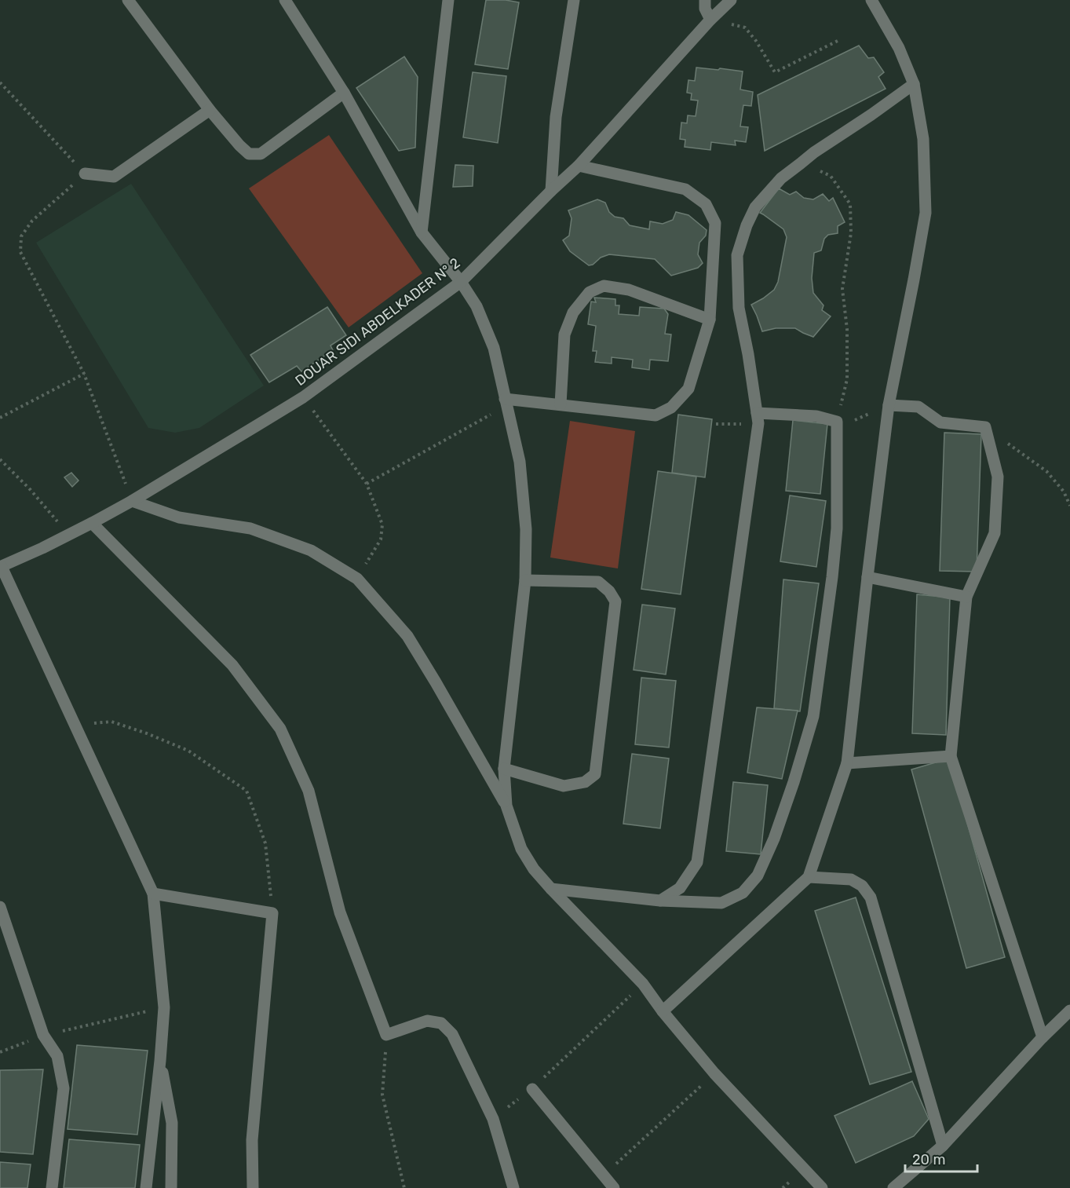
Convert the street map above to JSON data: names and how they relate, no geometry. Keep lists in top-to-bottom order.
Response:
{
  "streets": {
    "street": ["DOUAR SIDI ABDELKADER N° 2"]
  },
  "scale_bar": "20 m"
}
